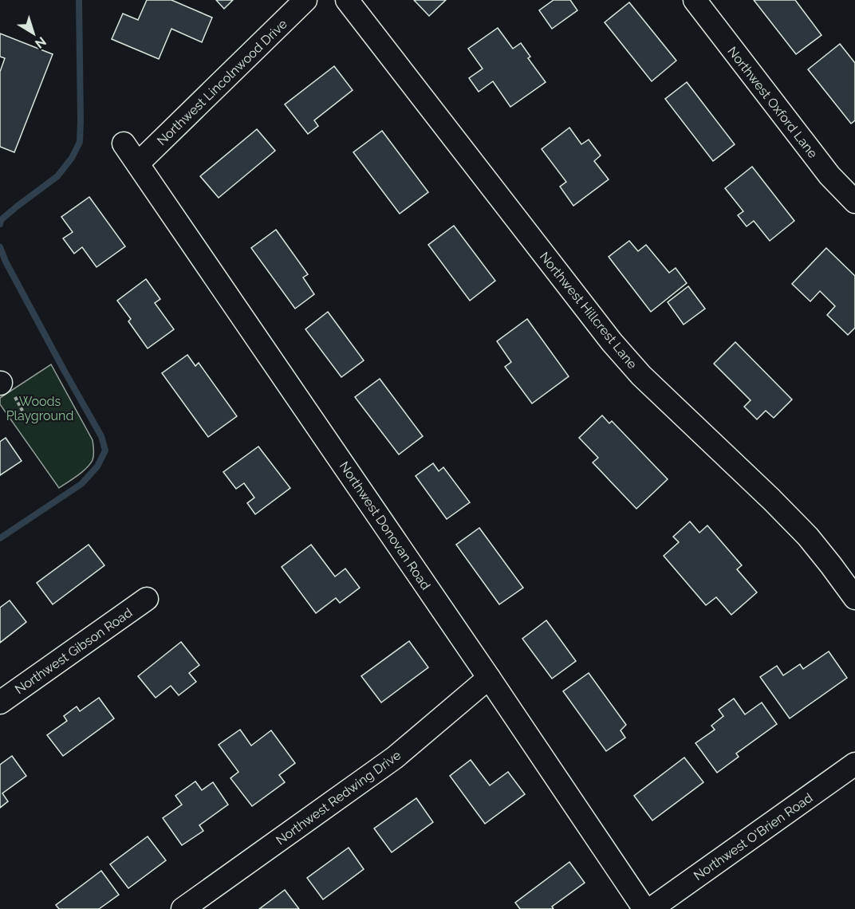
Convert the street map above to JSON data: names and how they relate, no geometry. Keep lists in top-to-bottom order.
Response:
{
  "streets": {
    "street": [
      "Northwest Lincolnwood Drive",
      "Northwest Oxford Lane",
      "Northwest Hillcrest Lane",
      "Northwest Donovan Road",
      "Northwest Gibson Road",
      "Northwest Redwing Drive",
      "Northwest O'Brien Road"
    ]
  },
  "crossings": [
    ["Northwest Lincolnwood Drive", "Northwest Donovan Road"],
    ["Northwest Donovan Road", "Northwest Redwing Drive"]
  ],
  "parks": ["Woods Playground"],
  "north": "bottom right"
}
